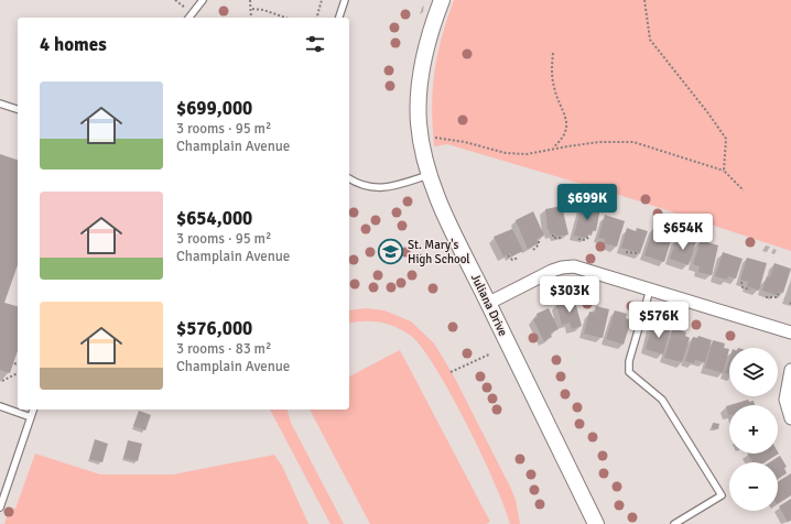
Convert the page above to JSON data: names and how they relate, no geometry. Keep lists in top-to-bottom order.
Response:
{
  "streets": {
    "street": ["Juliana Drive"]
  },
  "places": {
    "school or university": ["St. Mary's High School"]
  },
  "page": {
    "heading": "4 homes",
    "list": [
      {
        "name": "$699,000",
        "note": "3 rooms · 95 m² · Champlain Avenue"
      },
      {
        "name": "$654,000",
        "note": "3 rooms · 95 m² · Champlain Avenue"
      },
      {
        "name": "$576,000",
        "note": "3 rooms · 83 m² · Champlain Avenue"
      }
    ],
    "price": [
      "$699K",
      "$654K",
      "$303K",
      "$576K"
    ],
    "map_buttons": ["+", "−"]
  }
}
